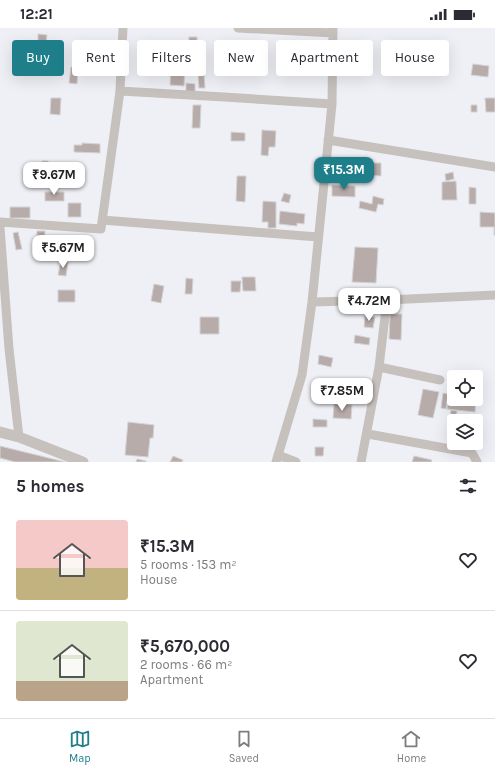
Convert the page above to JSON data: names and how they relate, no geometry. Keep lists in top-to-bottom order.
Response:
{
  "page": {
    "status": "12:21",
    "chip": [
      "Buy",
      "Rent",
      "Filters",
      "New",
      "Apartment",
      "House"
    ],
    "price": [
      "₹15.3M",
      "₹9.67M",
      "₹5.67M",
      "₹4.72M",
      "₹7.85M"
    ],
    "heading": "5 homes",
    "list": [
      {
        "name": "₹15.3M",
        "note": "5 rooms · 153 m² · House"
      },
      {
        "name": "₹5,670,000",
        "note": "2 rooms · 66 m² · Apartment"
      }
    ],
    "tabs": ["Map", "Saved", "Home"]
  }
}
